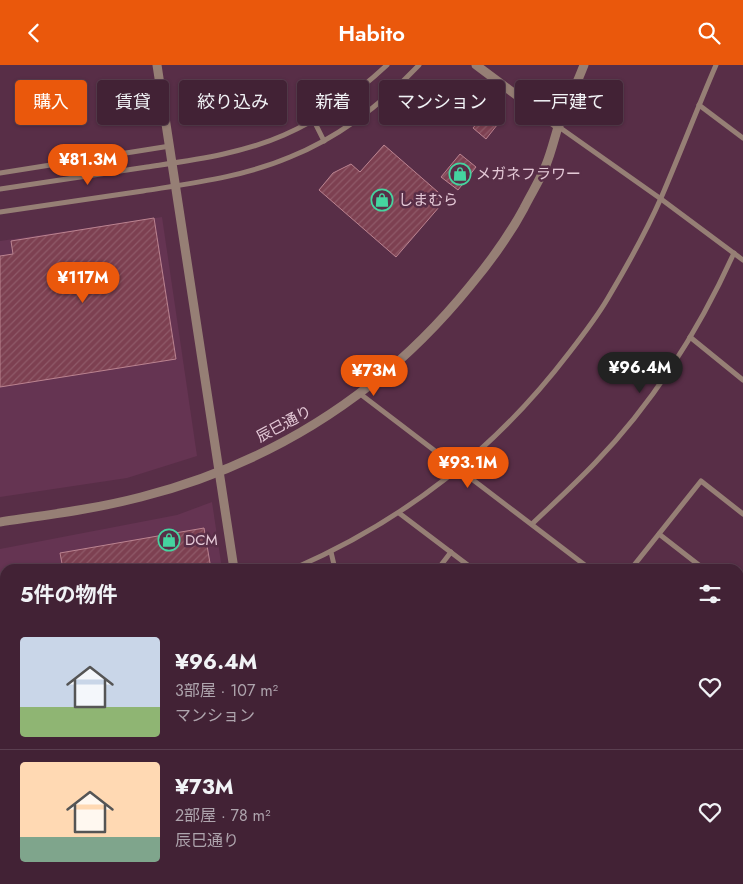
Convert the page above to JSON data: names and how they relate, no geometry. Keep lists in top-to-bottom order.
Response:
{
  "streets": {
    "street": ["辰巳通り"]
  },
  "places": {
    "shop": ["メガネフラワー", "しまむら", "DCM"]
  },
  "page": {
    "header": "Habito",
    "chip": [
      "購入",
      "賃貸",
      "絞り込み",
      "新着",
      "マンション",
      "一戸建て"
    ],
    "price": [
      "¥81.3M",
      "¥117M",
      "¥96.4M",
      "¥73M",
      "¥93.1M"
    ],
    "heading": "5件の物件",
    "list": [
      {
        "name": "¥96.4M",
        "note": "3部屋 · 107 m² · マンション"
      },
      {
        "name": "¥73M",
        "note": "2部屋 · 78 m² · 辰巳通り"
      }
    ]
  }
}
